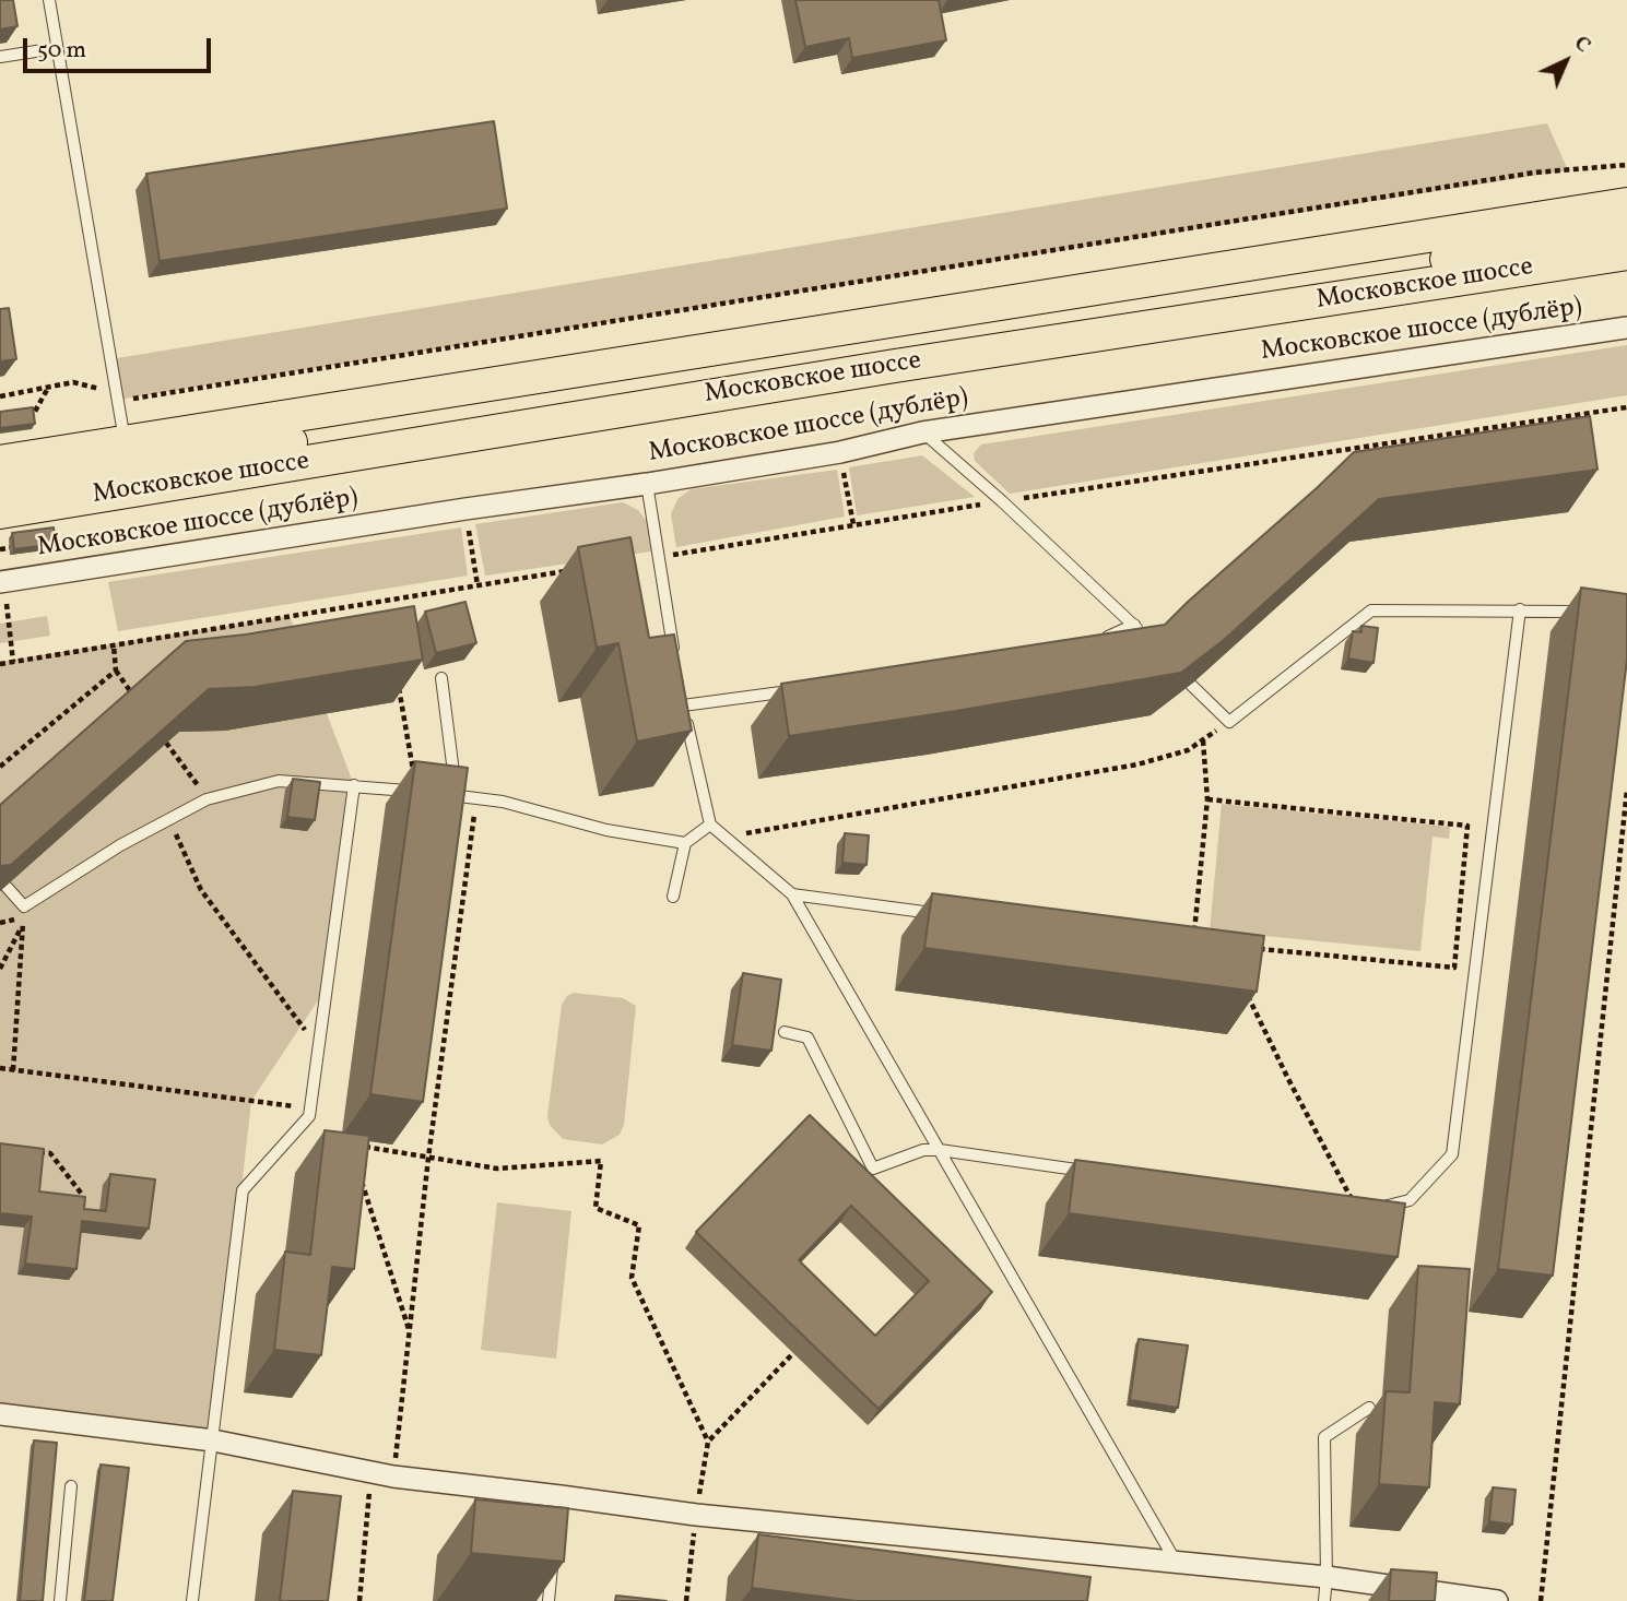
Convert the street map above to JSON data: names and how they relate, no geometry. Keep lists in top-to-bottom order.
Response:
{
  "streets": {
    "main road": ["Московское шоссе"],
    "street": ["Московское шоссе (дублёр)"]
  },
  "scale_bar": "50 m",
  "north": "top right"
}
